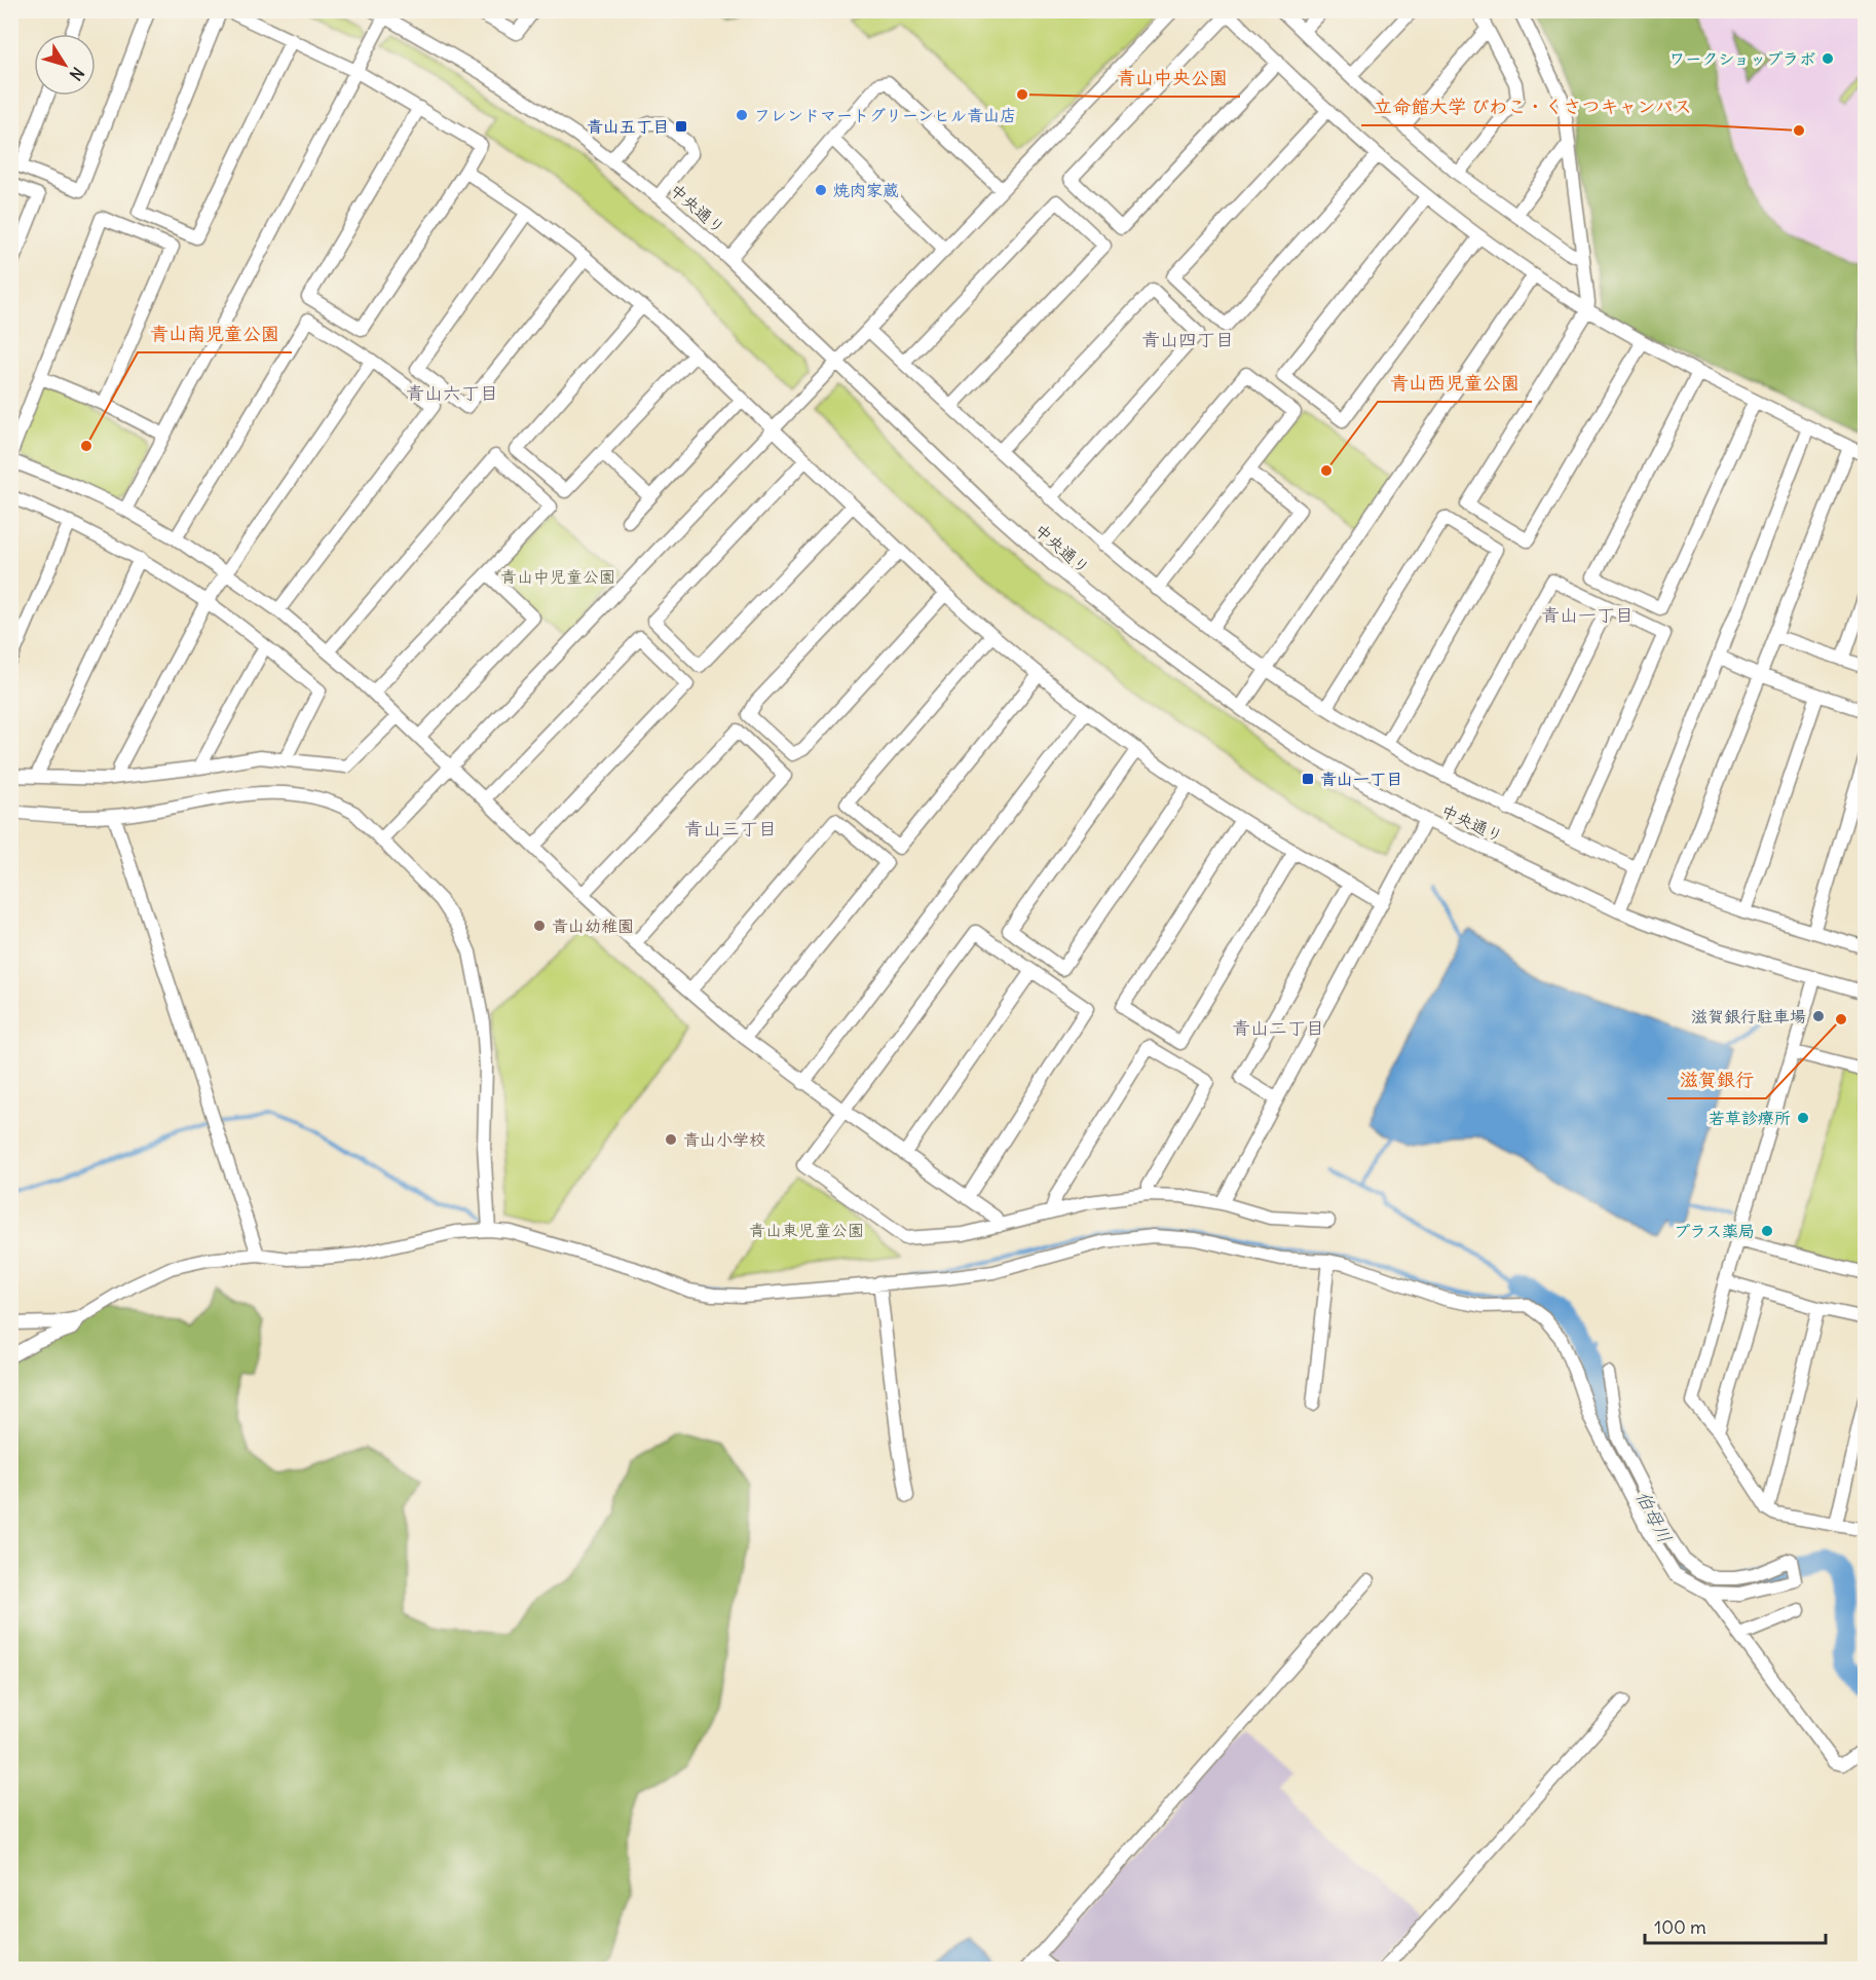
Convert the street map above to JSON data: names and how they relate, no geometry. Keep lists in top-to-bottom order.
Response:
{
  "streets": {
    "street": ["中央通り"]
  },
  "districts": [
    "青山四丁目",
    "青山六丁目",
    "青山一丁目",
    "青山三丁目",
    "青山二丁目"
  ],
  "water": ["伯母川"],
  "parks": ["青山中児童公園", "青山東児童公園"],
  "places": {
    "other": [
      "ワークショップラボ",
      "青山中央公園",
      "フレンドマートグリーンヒル青山店",
      "立命館大学 びわこ・くさつキャンパス",
      "焼肉家蔵",
      "青山南児童公園",
      "青山西児童公園",
      "青山幼稚園",
      "滋賀銀行駐車場",
      "滋賀銀行",
      "若草診療所",
      "青山小学校",
      "プラス薬局"
    ],
    "transit": ["青山五丁目", "青山一丁目"]
  },
  "scale_bar": "100 m",
  "north": "bottom right"
}
